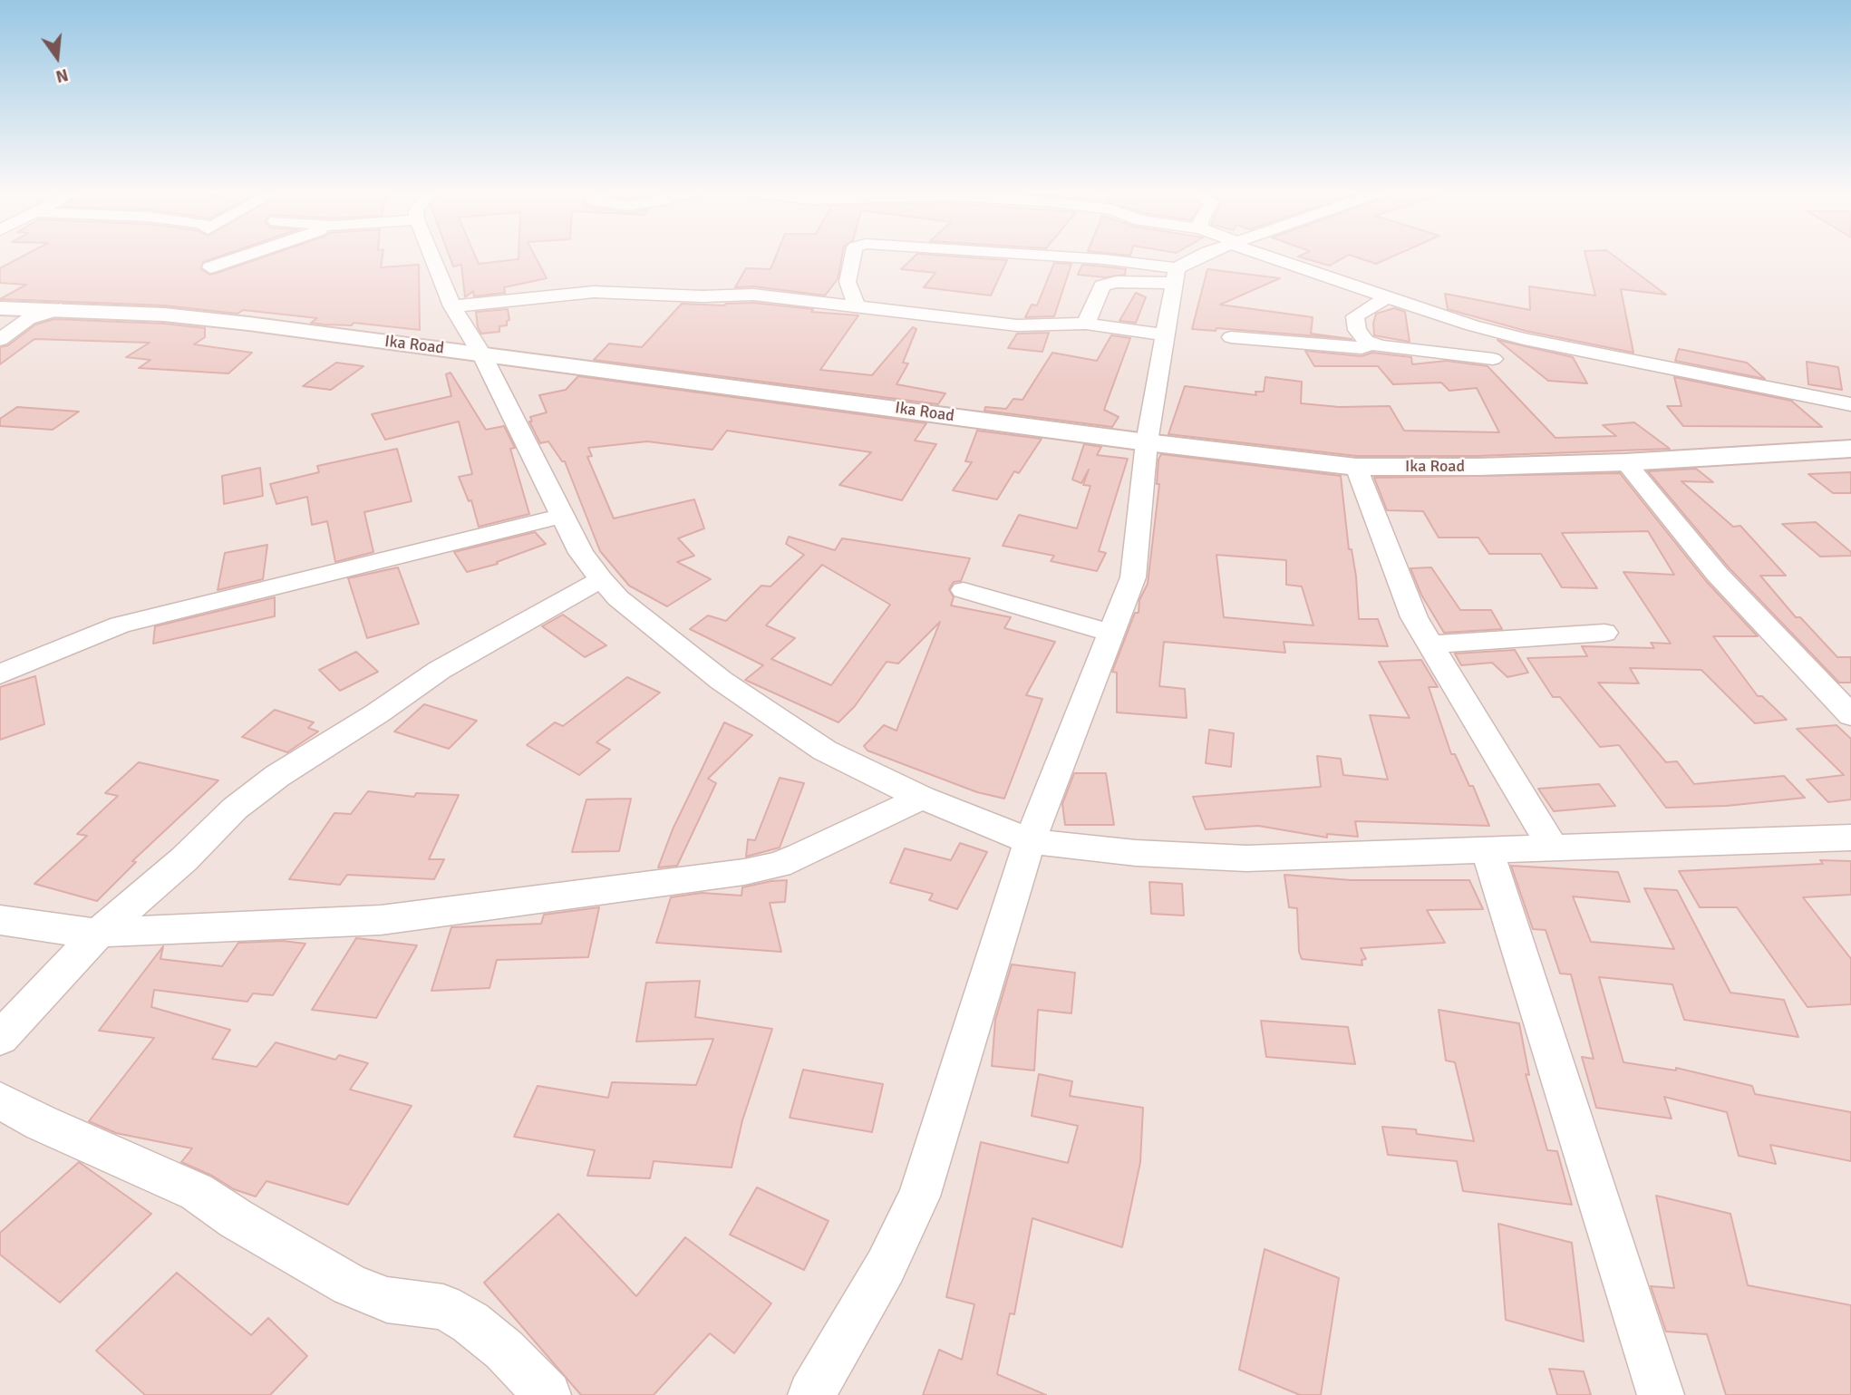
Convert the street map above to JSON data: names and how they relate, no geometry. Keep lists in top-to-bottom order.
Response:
{
  "streets": {
    "street": ["Ika Road"]
  },
  "north": "bottom"
}
